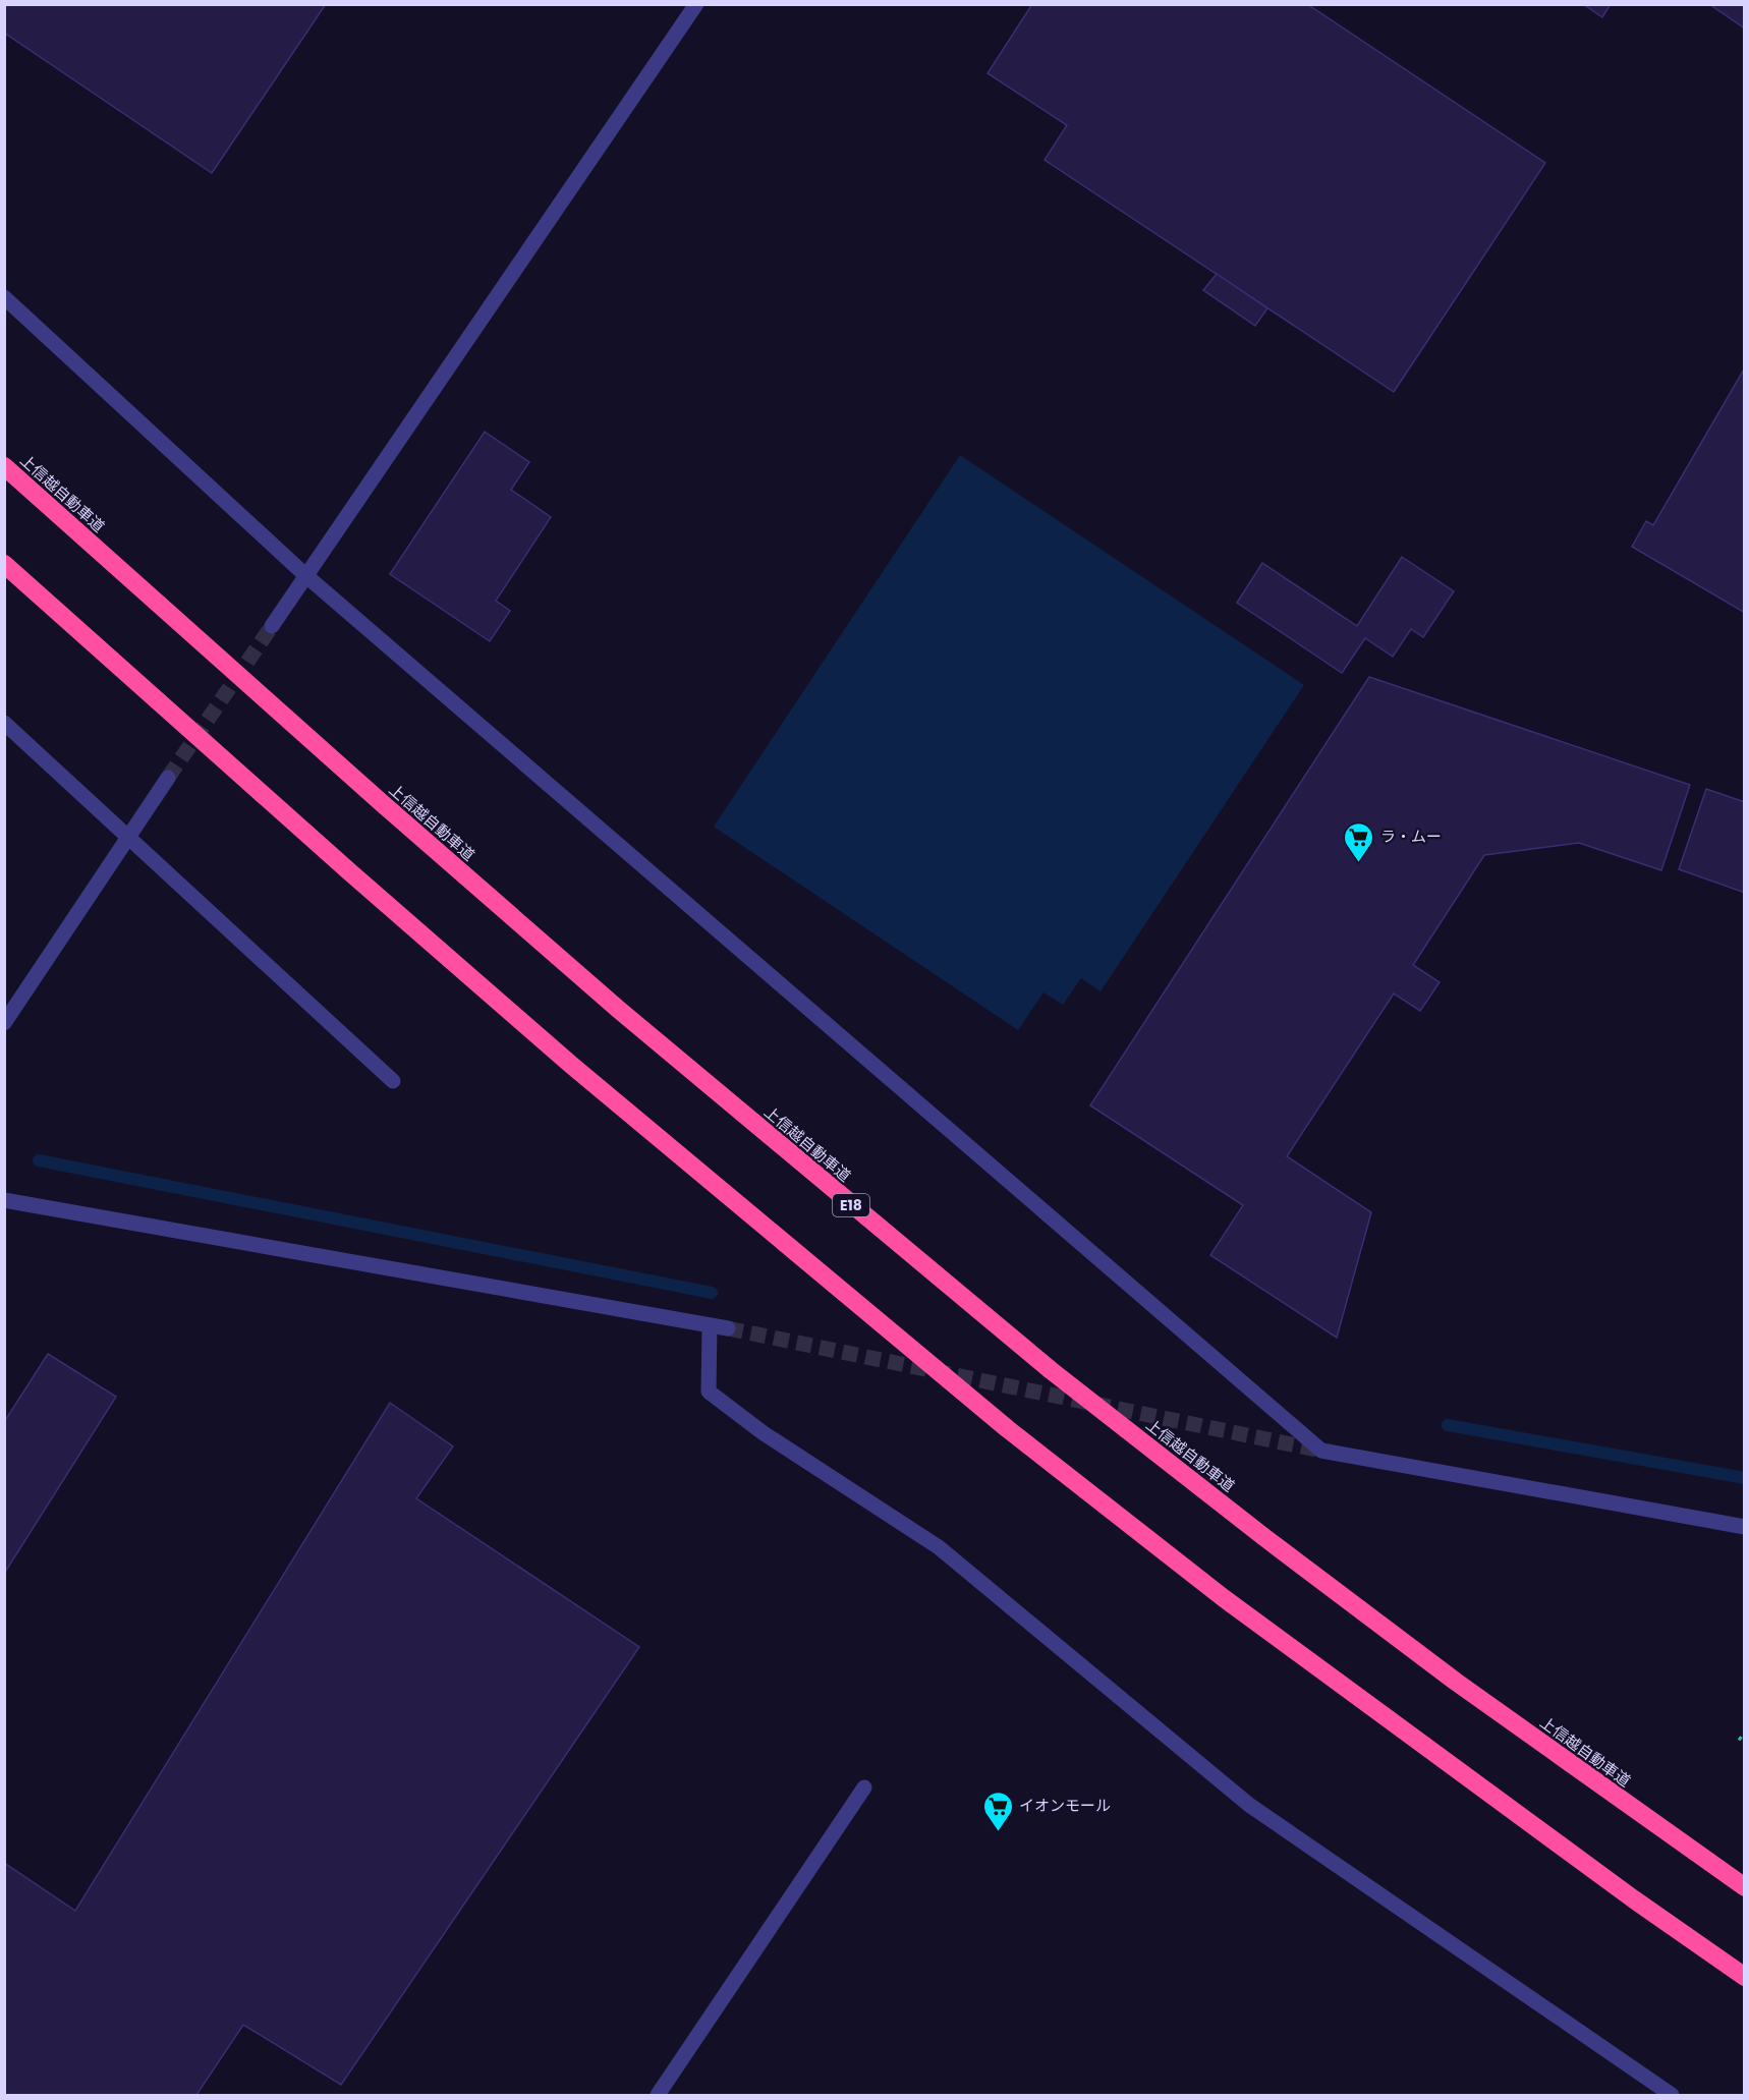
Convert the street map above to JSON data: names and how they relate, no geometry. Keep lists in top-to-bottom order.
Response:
{
  "streets": {
    "highway": ["上信越自動車道", "E18"]
  },
  "places": {
    "supermarket": ["ラ・ムー", "イオンモール"]
  }
}
